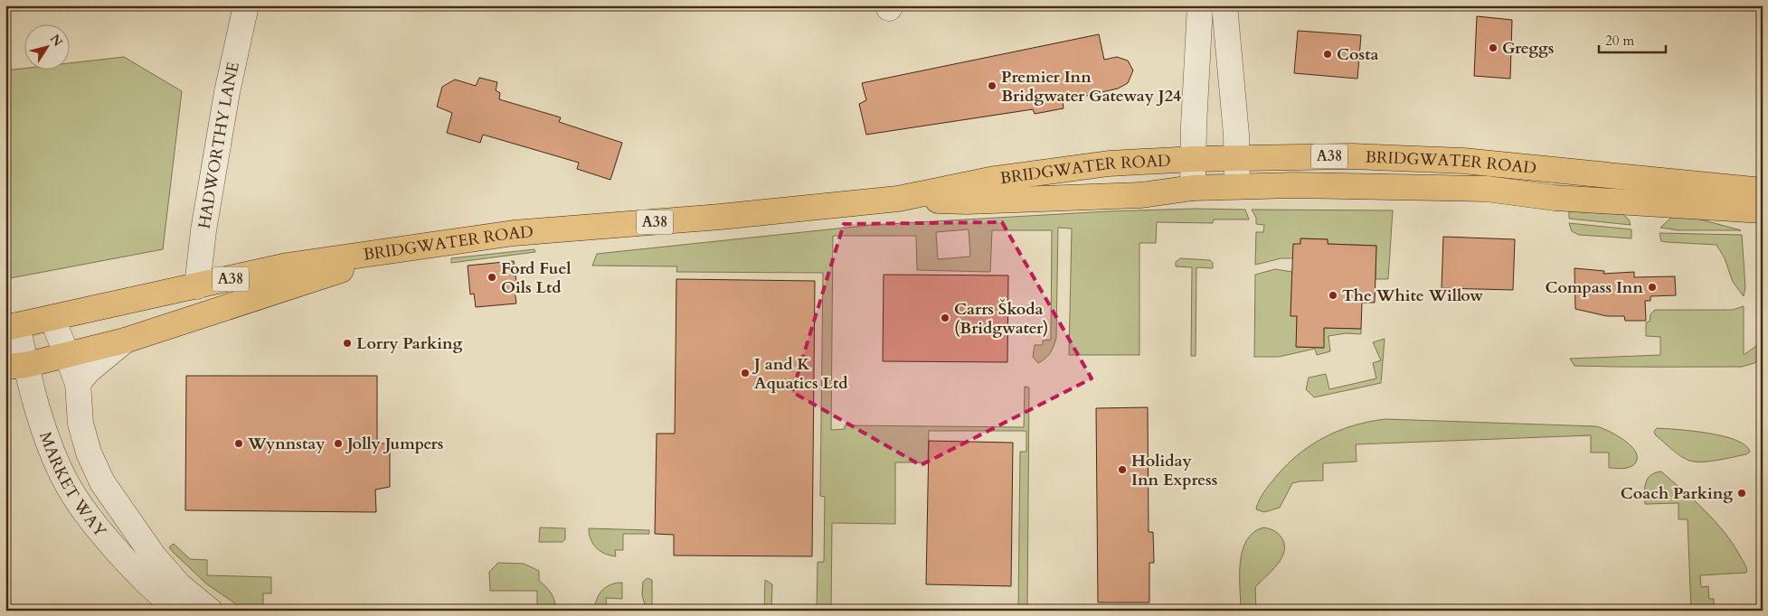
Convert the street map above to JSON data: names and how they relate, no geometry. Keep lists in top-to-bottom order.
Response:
{
  "streets": {
    "main road": ["A38", "BRIDGWATER ROAD"],
    "street": ["HADWORTHY LANE", "MARKET WAY"]
  },
  "crossings": [
    ["HADWORTHY LANE", "BRIDGWATER ROAD"],
    ["BRIDGWATER ROAD", "MARKET WAY"]
  ],
  "places": [
    "Greggs",
    "Costa",
    "Premier Inn Bridgwater Gateway J24",
    "Ford Fuel Oils Ltd",
    "Compass Inn",
    "The White Willow",
    "Carrs Škoda (Bridgwater)",
    "Lorry Parking",
    "J and K Aquatics Ltd",
    "Wynnstay",
    "Jolly Jumpers",
    "Holiday Inn Express",
    "Coach Parking"
  ],
  "scale_bar": "20 m",
  "north": "top right"
}
